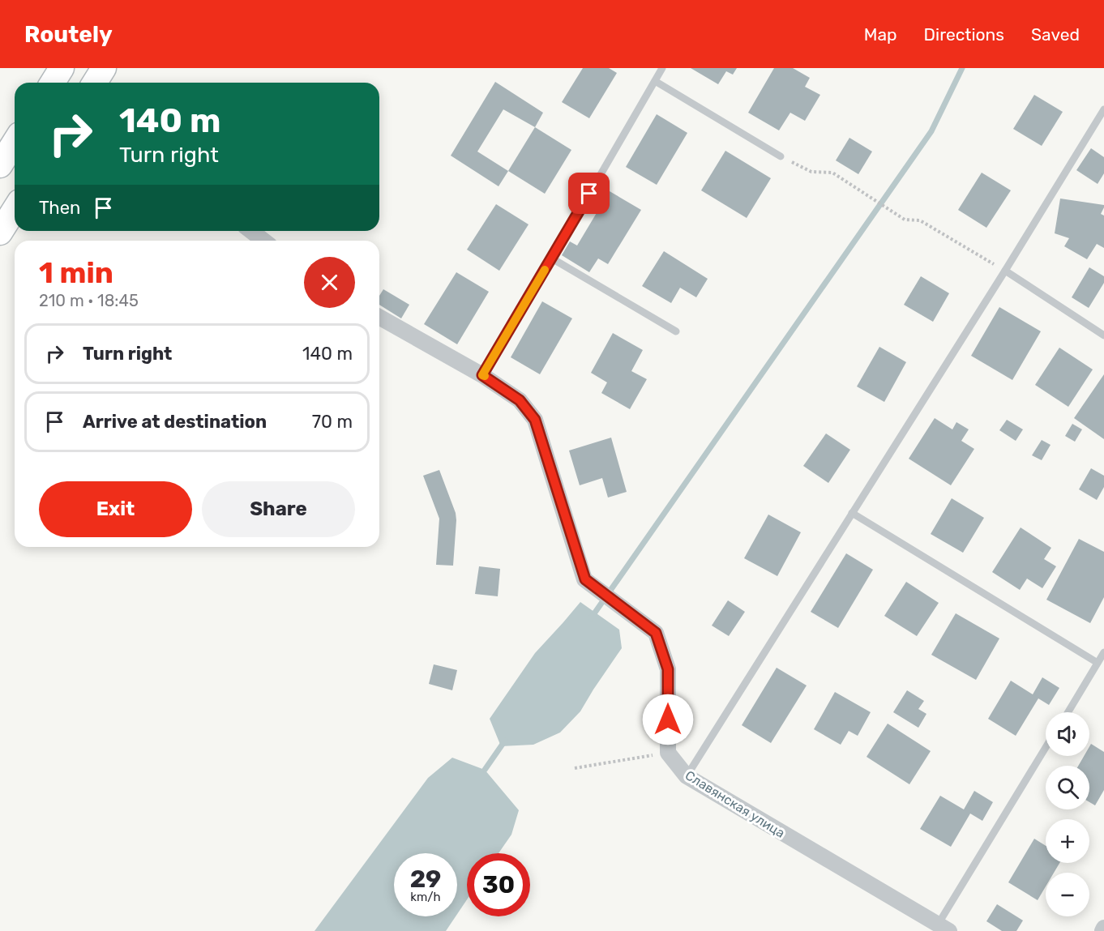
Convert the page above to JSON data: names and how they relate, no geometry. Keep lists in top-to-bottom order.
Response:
{
  "streets": {
    "street": ["Славянская улица"]
  },
  "page": {
    "header": "Routely",
    "nav": ["Map", "Directions", "Saved"],
    "turn": ["140 m", "Turn right"],
    "then": "Then",
    "heading": ["1 min", "210 m · 18:45"],
    "list": [
      {
        "name": "Turn right",
        "value": "140 m"
      },
      {
        "name": "Arrive at destination",
        "value": "70 m"
      }
    ],
    "buttons": ["Exit", "Share"],
    "map_buttons": ["+", "−"],
    "speed": "29 km/h",
    "limit": "30"
  }
}
